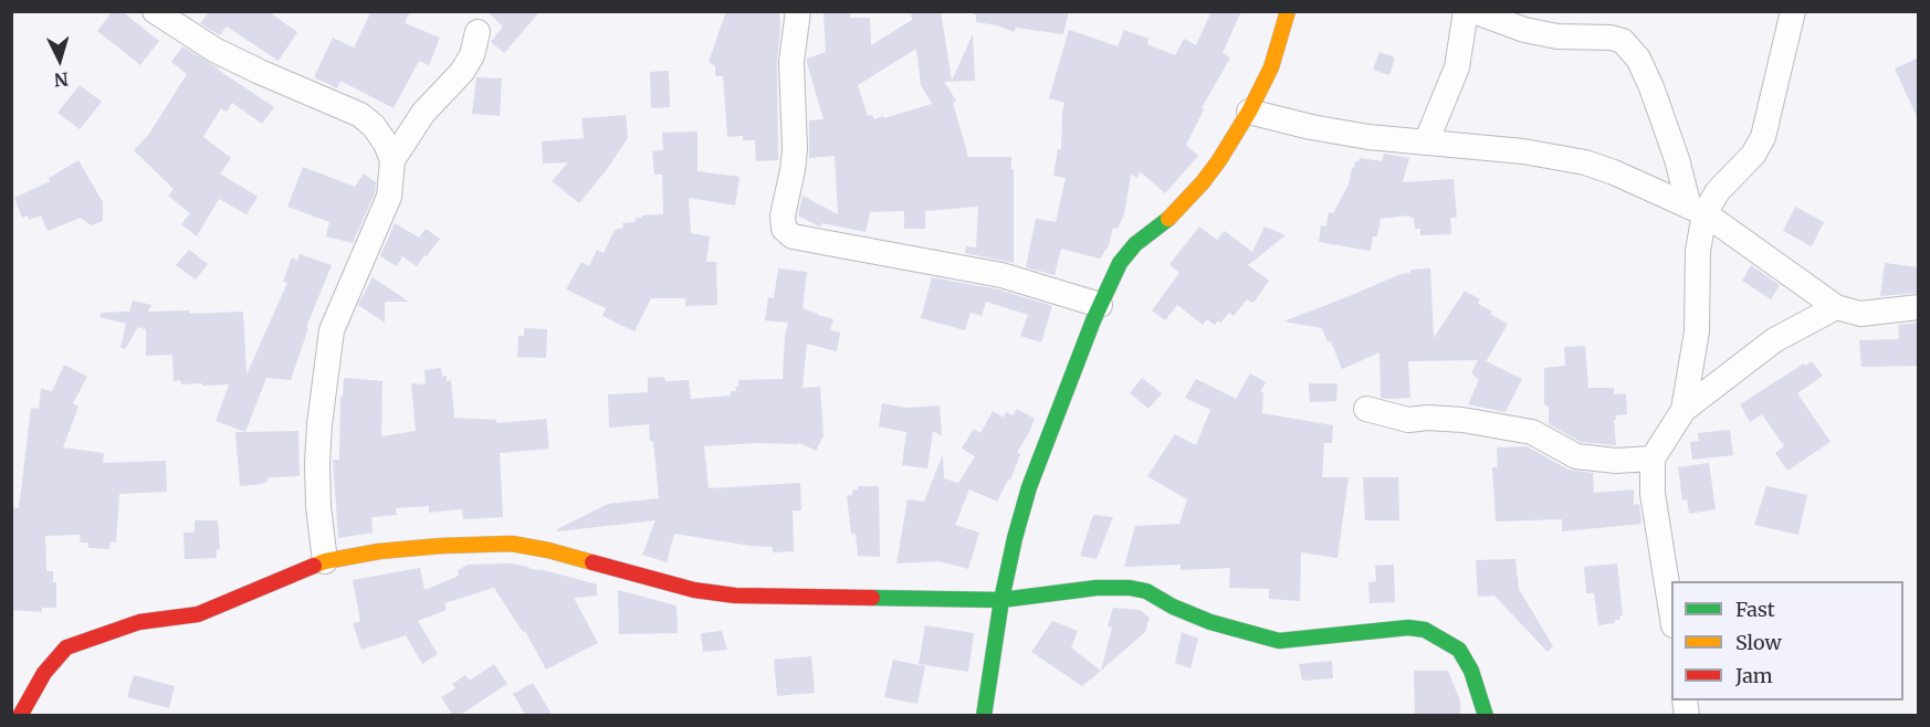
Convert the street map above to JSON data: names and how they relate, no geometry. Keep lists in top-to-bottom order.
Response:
{
  "legend": ["Fast", "Slow", "Jam"],
  "north": "bottom"
}
